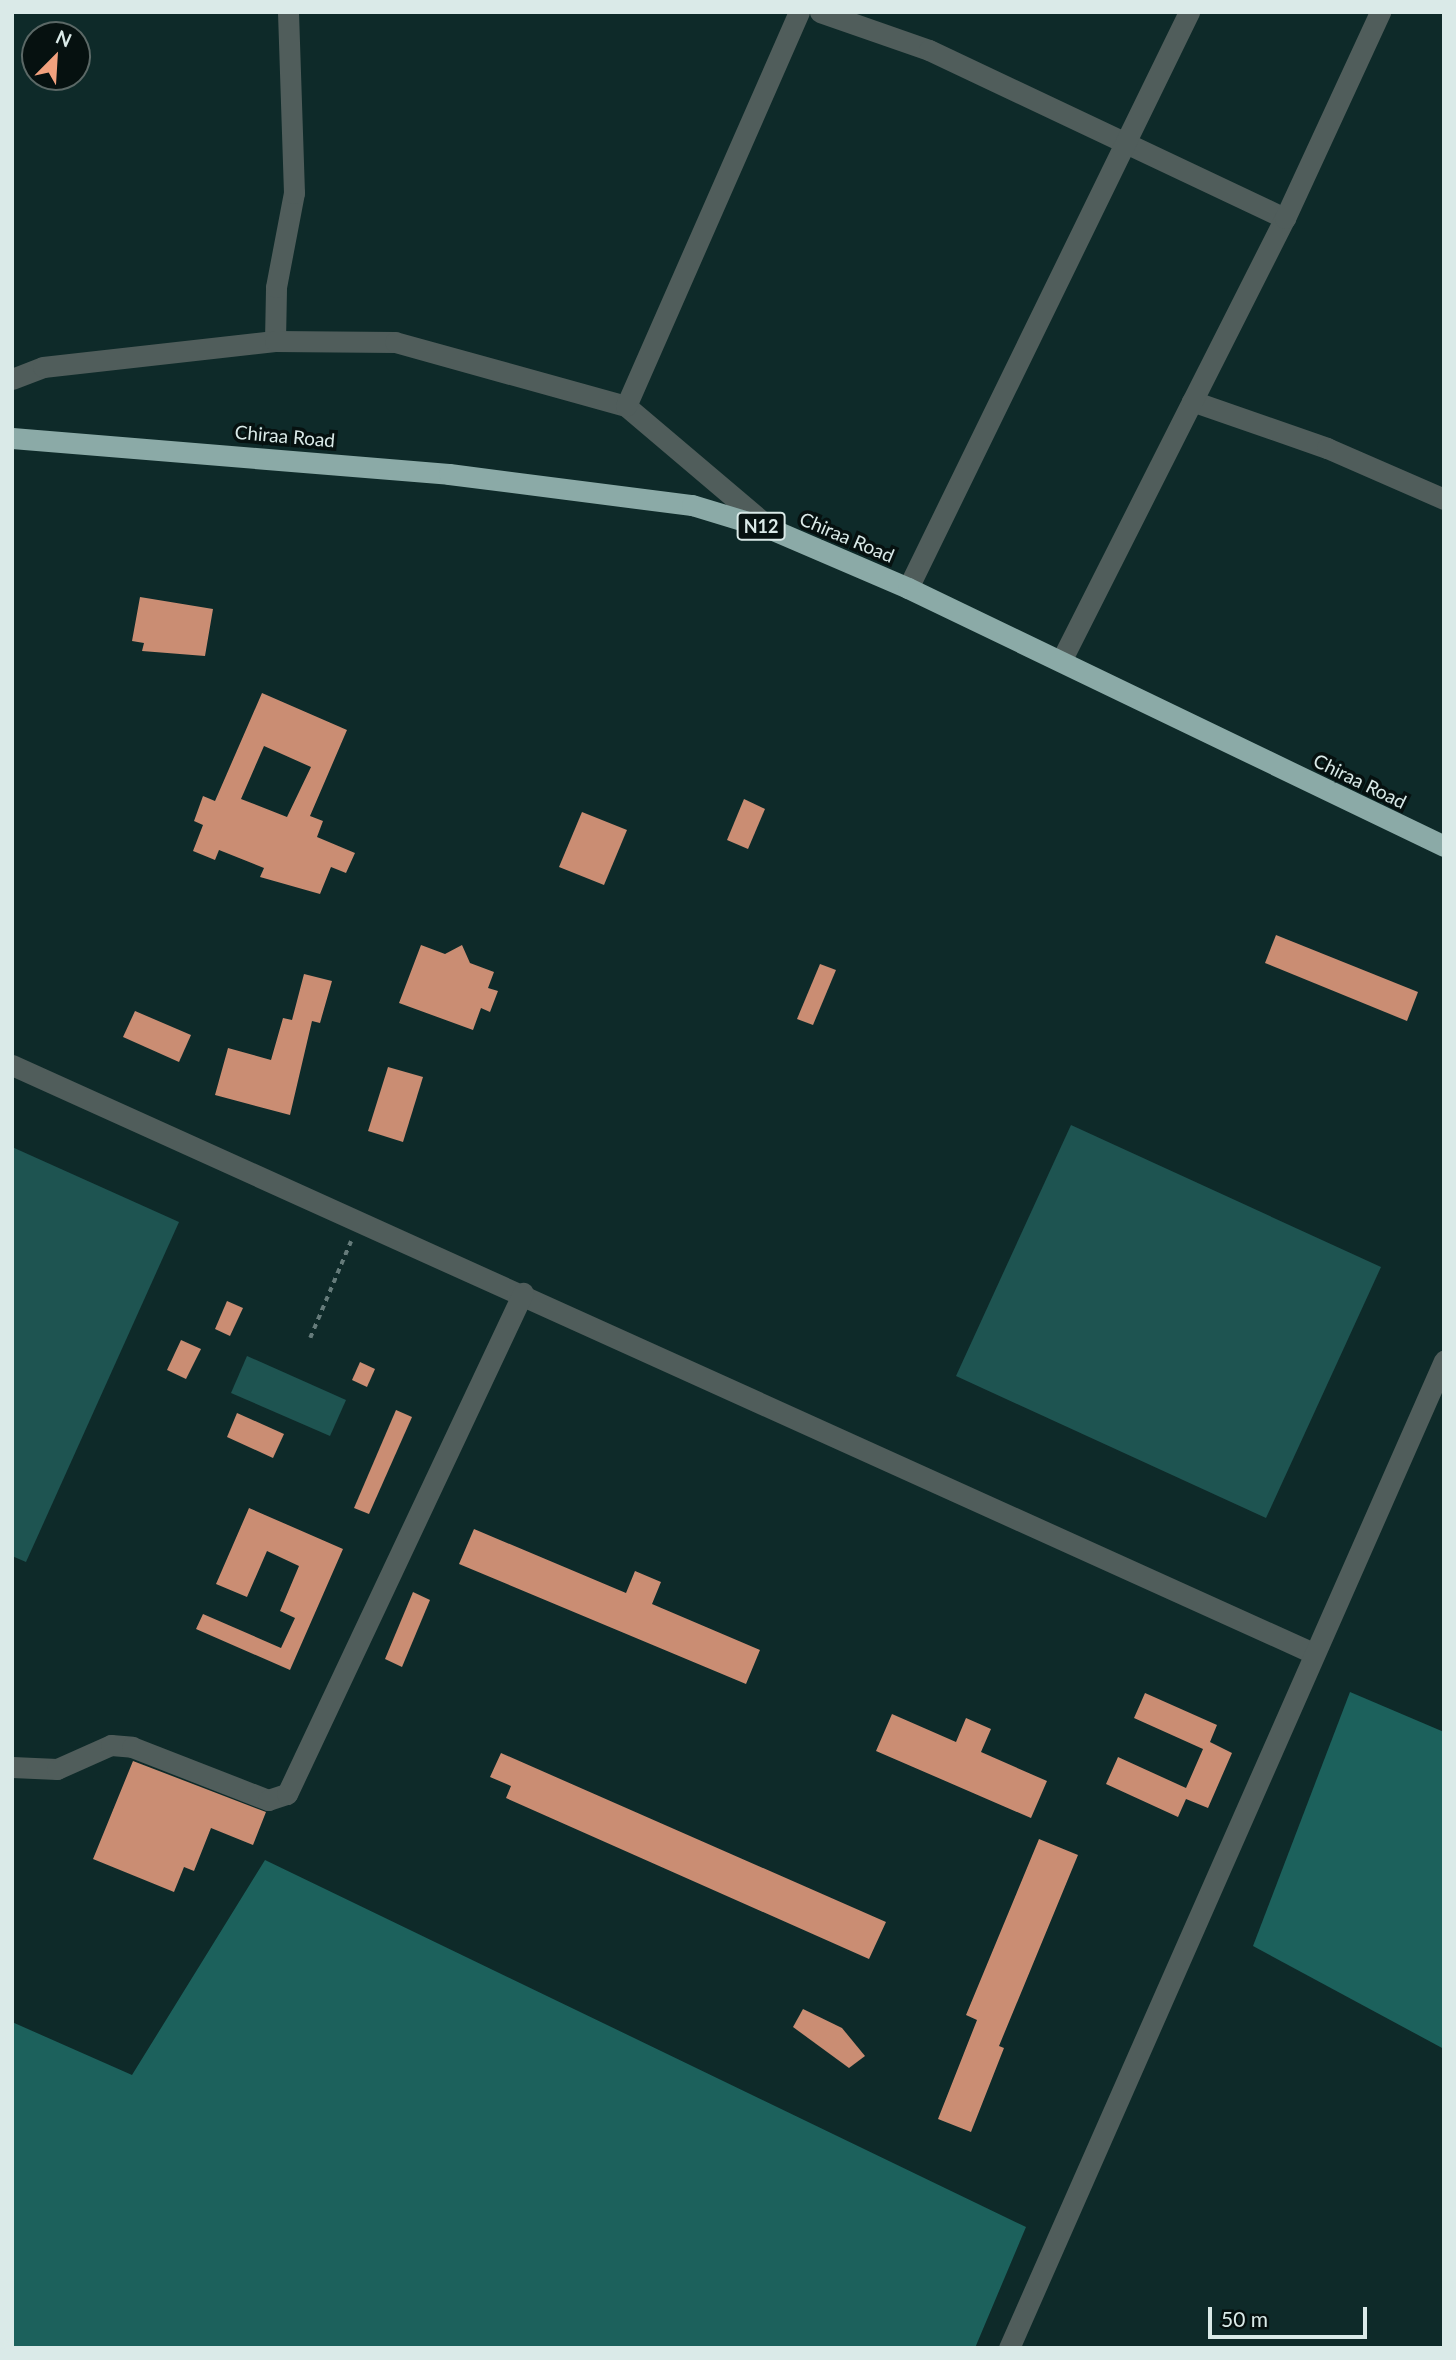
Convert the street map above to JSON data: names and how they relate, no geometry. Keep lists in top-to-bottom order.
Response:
{
  "streets": {
    "highway": ["Chiraa Road", "N12"]
  },
  "scale_bar": "50 m",
  "north": "top right"
}
